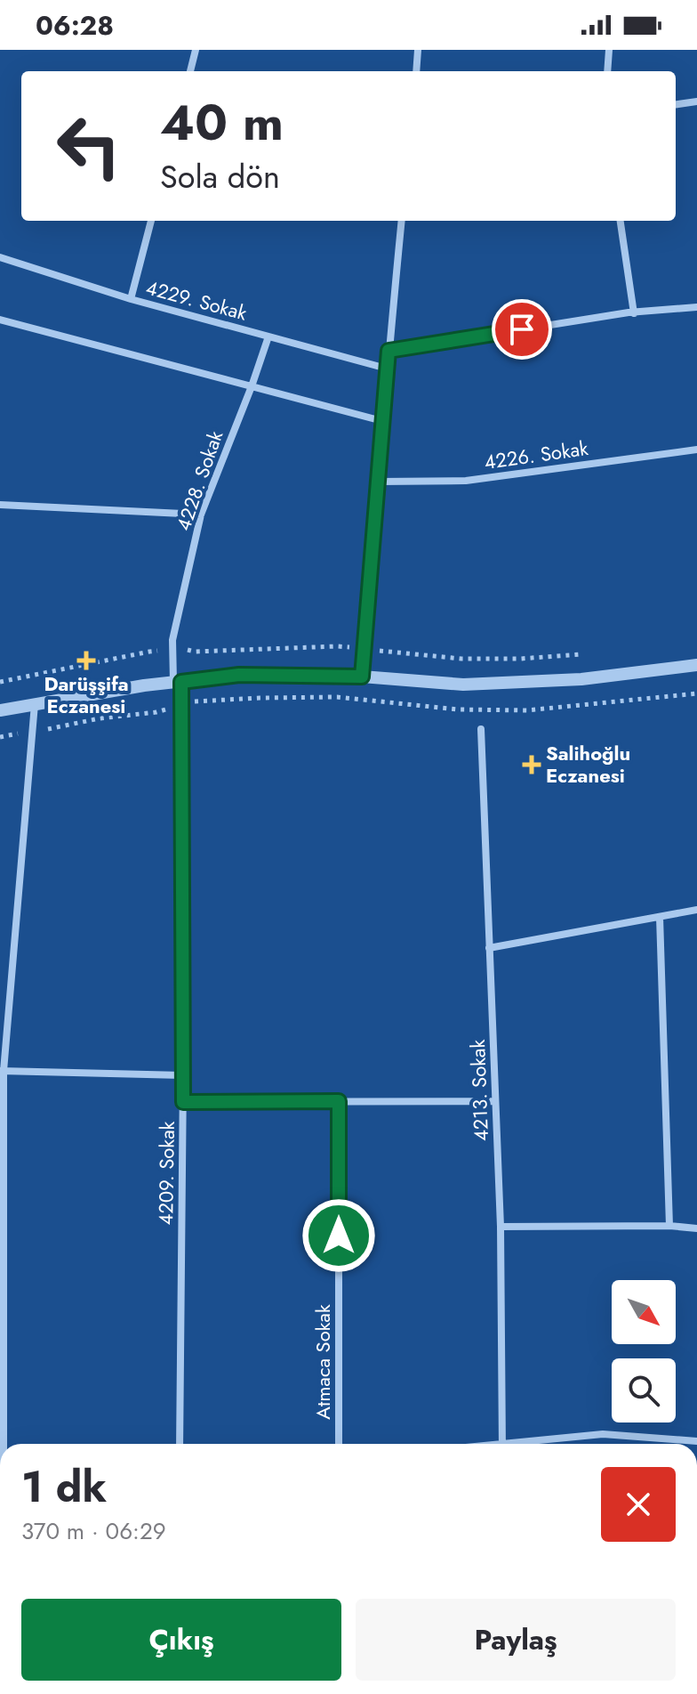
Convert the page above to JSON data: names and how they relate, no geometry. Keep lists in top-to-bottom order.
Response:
{
  "streets": {
    "street": [
      "4229. Sokak",
      "4226. Sokak",
      "4228. Sokak",
      "4213. Sokak",
      "4209. Sokak",
      "Atmaca Sokak"
    ]
  },
  "crossings": [
    ["4229. Sokak", "4228. Sokak"],
    ["4228. Sokak", "4209. Sokak"]
  ],
  "places": {
    "health": ["Darüşşifa Eczanesi", "Salihoğlu Eczanesi"]
  },
  "north": "bottom right",
  "page": {
    "status": "06:28",
    "turn": ["40 m", "Sola dön"],
    "heading": ["1 dk", "370 m · 06:29"],
    "buttons": ["Çıkış", "Paylaş"]
  }
}
